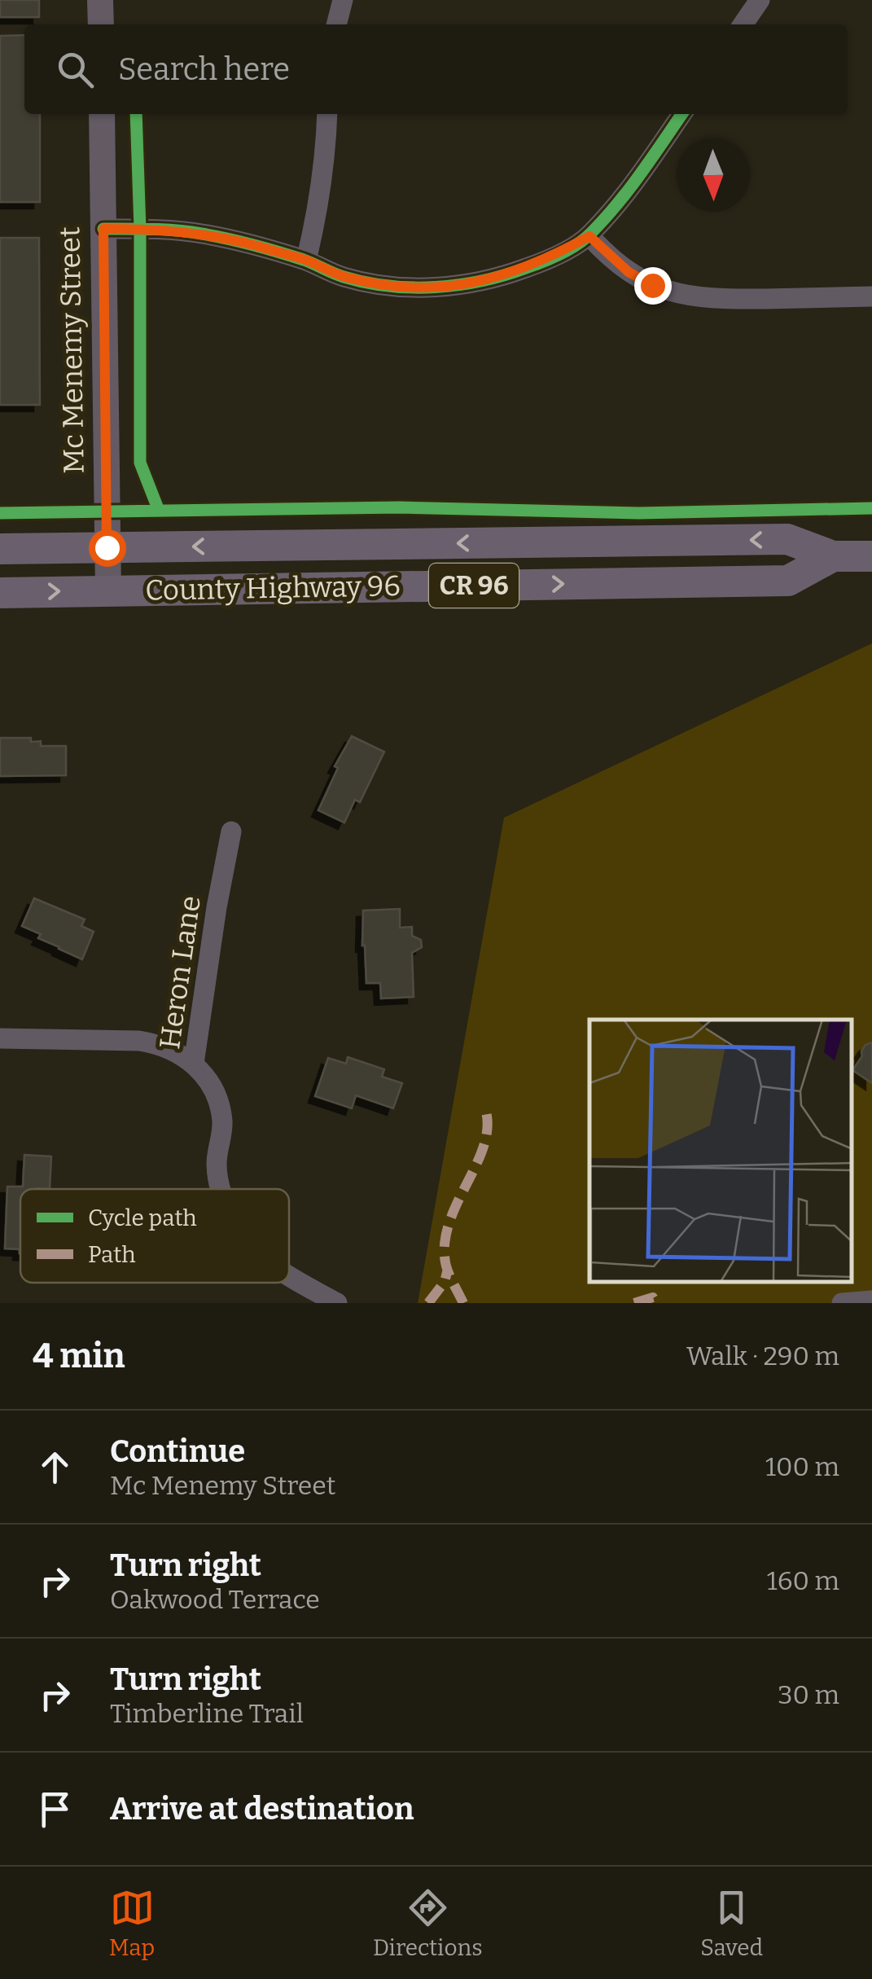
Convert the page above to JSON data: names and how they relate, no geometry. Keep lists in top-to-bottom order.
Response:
{
  "streets": {
    "main road": ["CR 96", "County Highway 96"],
    "street": ["Mc Menemy Street", "Heron Lane"]
  },
  "crossings": [
    ["Mc Menemy Street", "County Highway 96"]
  ],
  "legend": ["Cycle path", "Path"],
  "north": "bottom",
  "page": {
    "search": "Search here",
    "heading": ["4 min", "Walk · 290 m"],
    "list": [
      ["Continue", "Mc Menemy Street", "100 m"],
      ["Turn right", "Oakwood Terrace", "160 m"],
      ["Turn right", "Timberline Trail", "30 m"],
      "Arrive at destination"
    ],
    "nav": ["Map", "Directions", "Saved"]
  }
}
